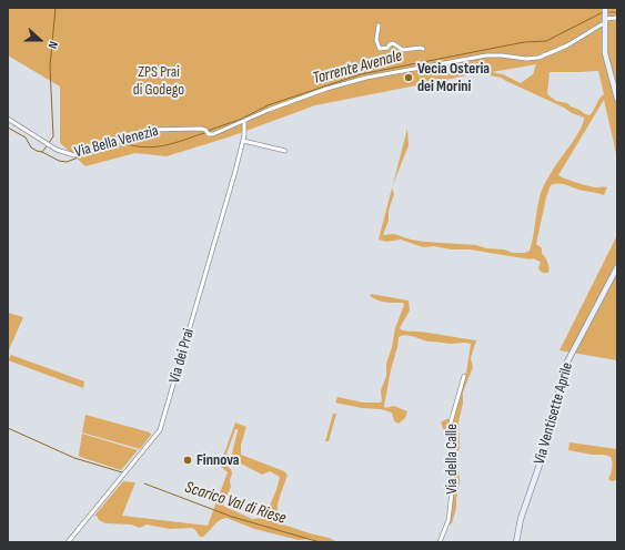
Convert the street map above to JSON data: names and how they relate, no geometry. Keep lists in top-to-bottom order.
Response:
{
  "streets": {
    "main road": ["Via Ventisette Aprile"],
    "street": ["Via Bella Venezia", "Via dei Prai", "Via della Calle"]
  },
  "crossings": [
    ["Via Bella Venezia", "Via dei Prai"]
  ],
  "water": ["Torrente Avenale", "Scarico Val di Riese"],
  "parks": ["ZPS Prai di Godego"],
  "places": ["Vecia Osteria dei Morini", "Finnova"],
  "north": "right"
}
